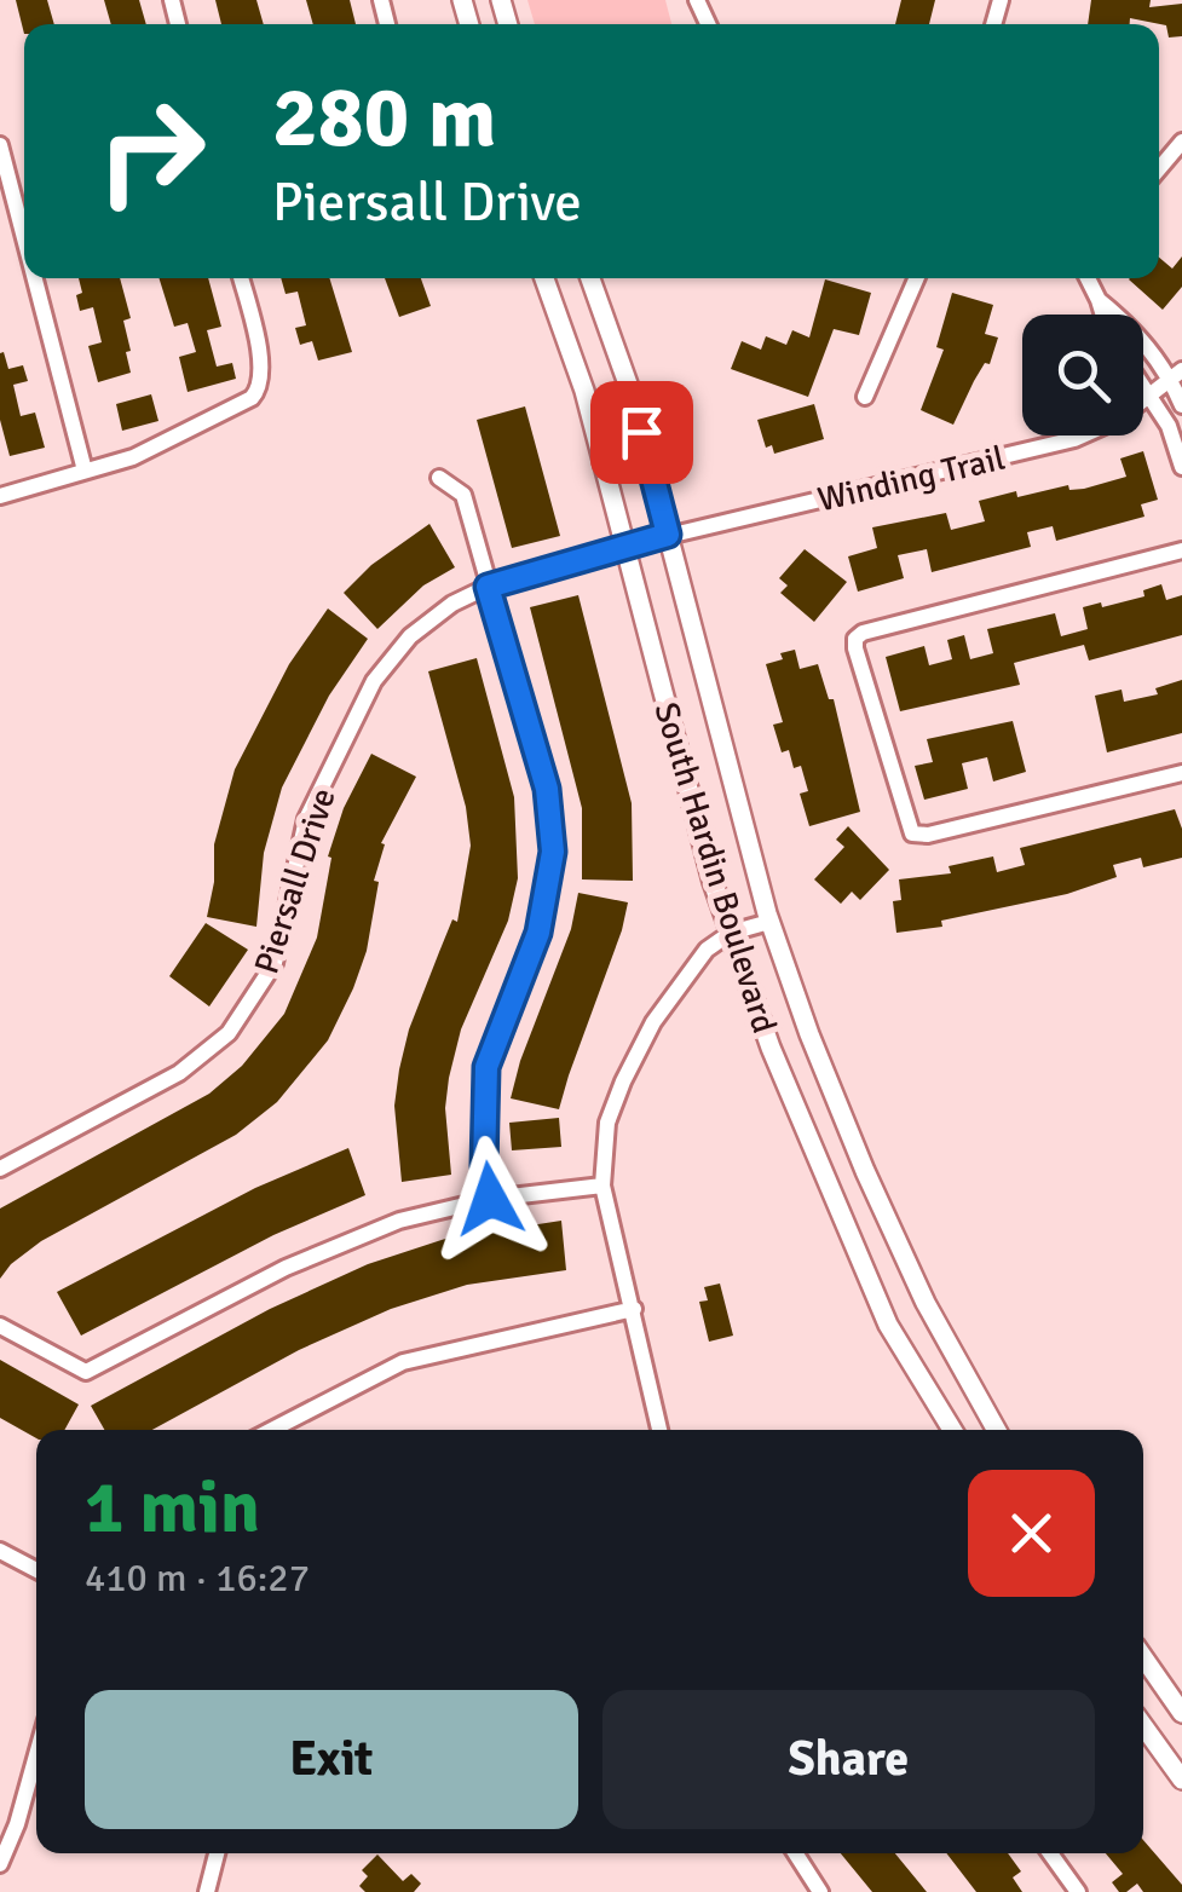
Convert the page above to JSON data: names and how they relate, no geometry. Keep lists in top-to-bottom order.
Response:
{
  "streets": {
    "main road": ["South Hardin Boulevard"],
    "street": ["Winding Trail", "Piersall Drive"]
  },
  "crossings": [
    ["Winding Trail", "South Hardin Boulevard"],
    ["Winding Trail", "Piersall Drive"],
    ["South Hardin Boulevard", "Piersall Drive"]
  ],
  "page": {
    "turn": ["280 m", "Piersall Drive"],
    "heading": ["1 min", "410 m · 16:27"],
    "buttons": ["Exit", "Share"]
  }
}
